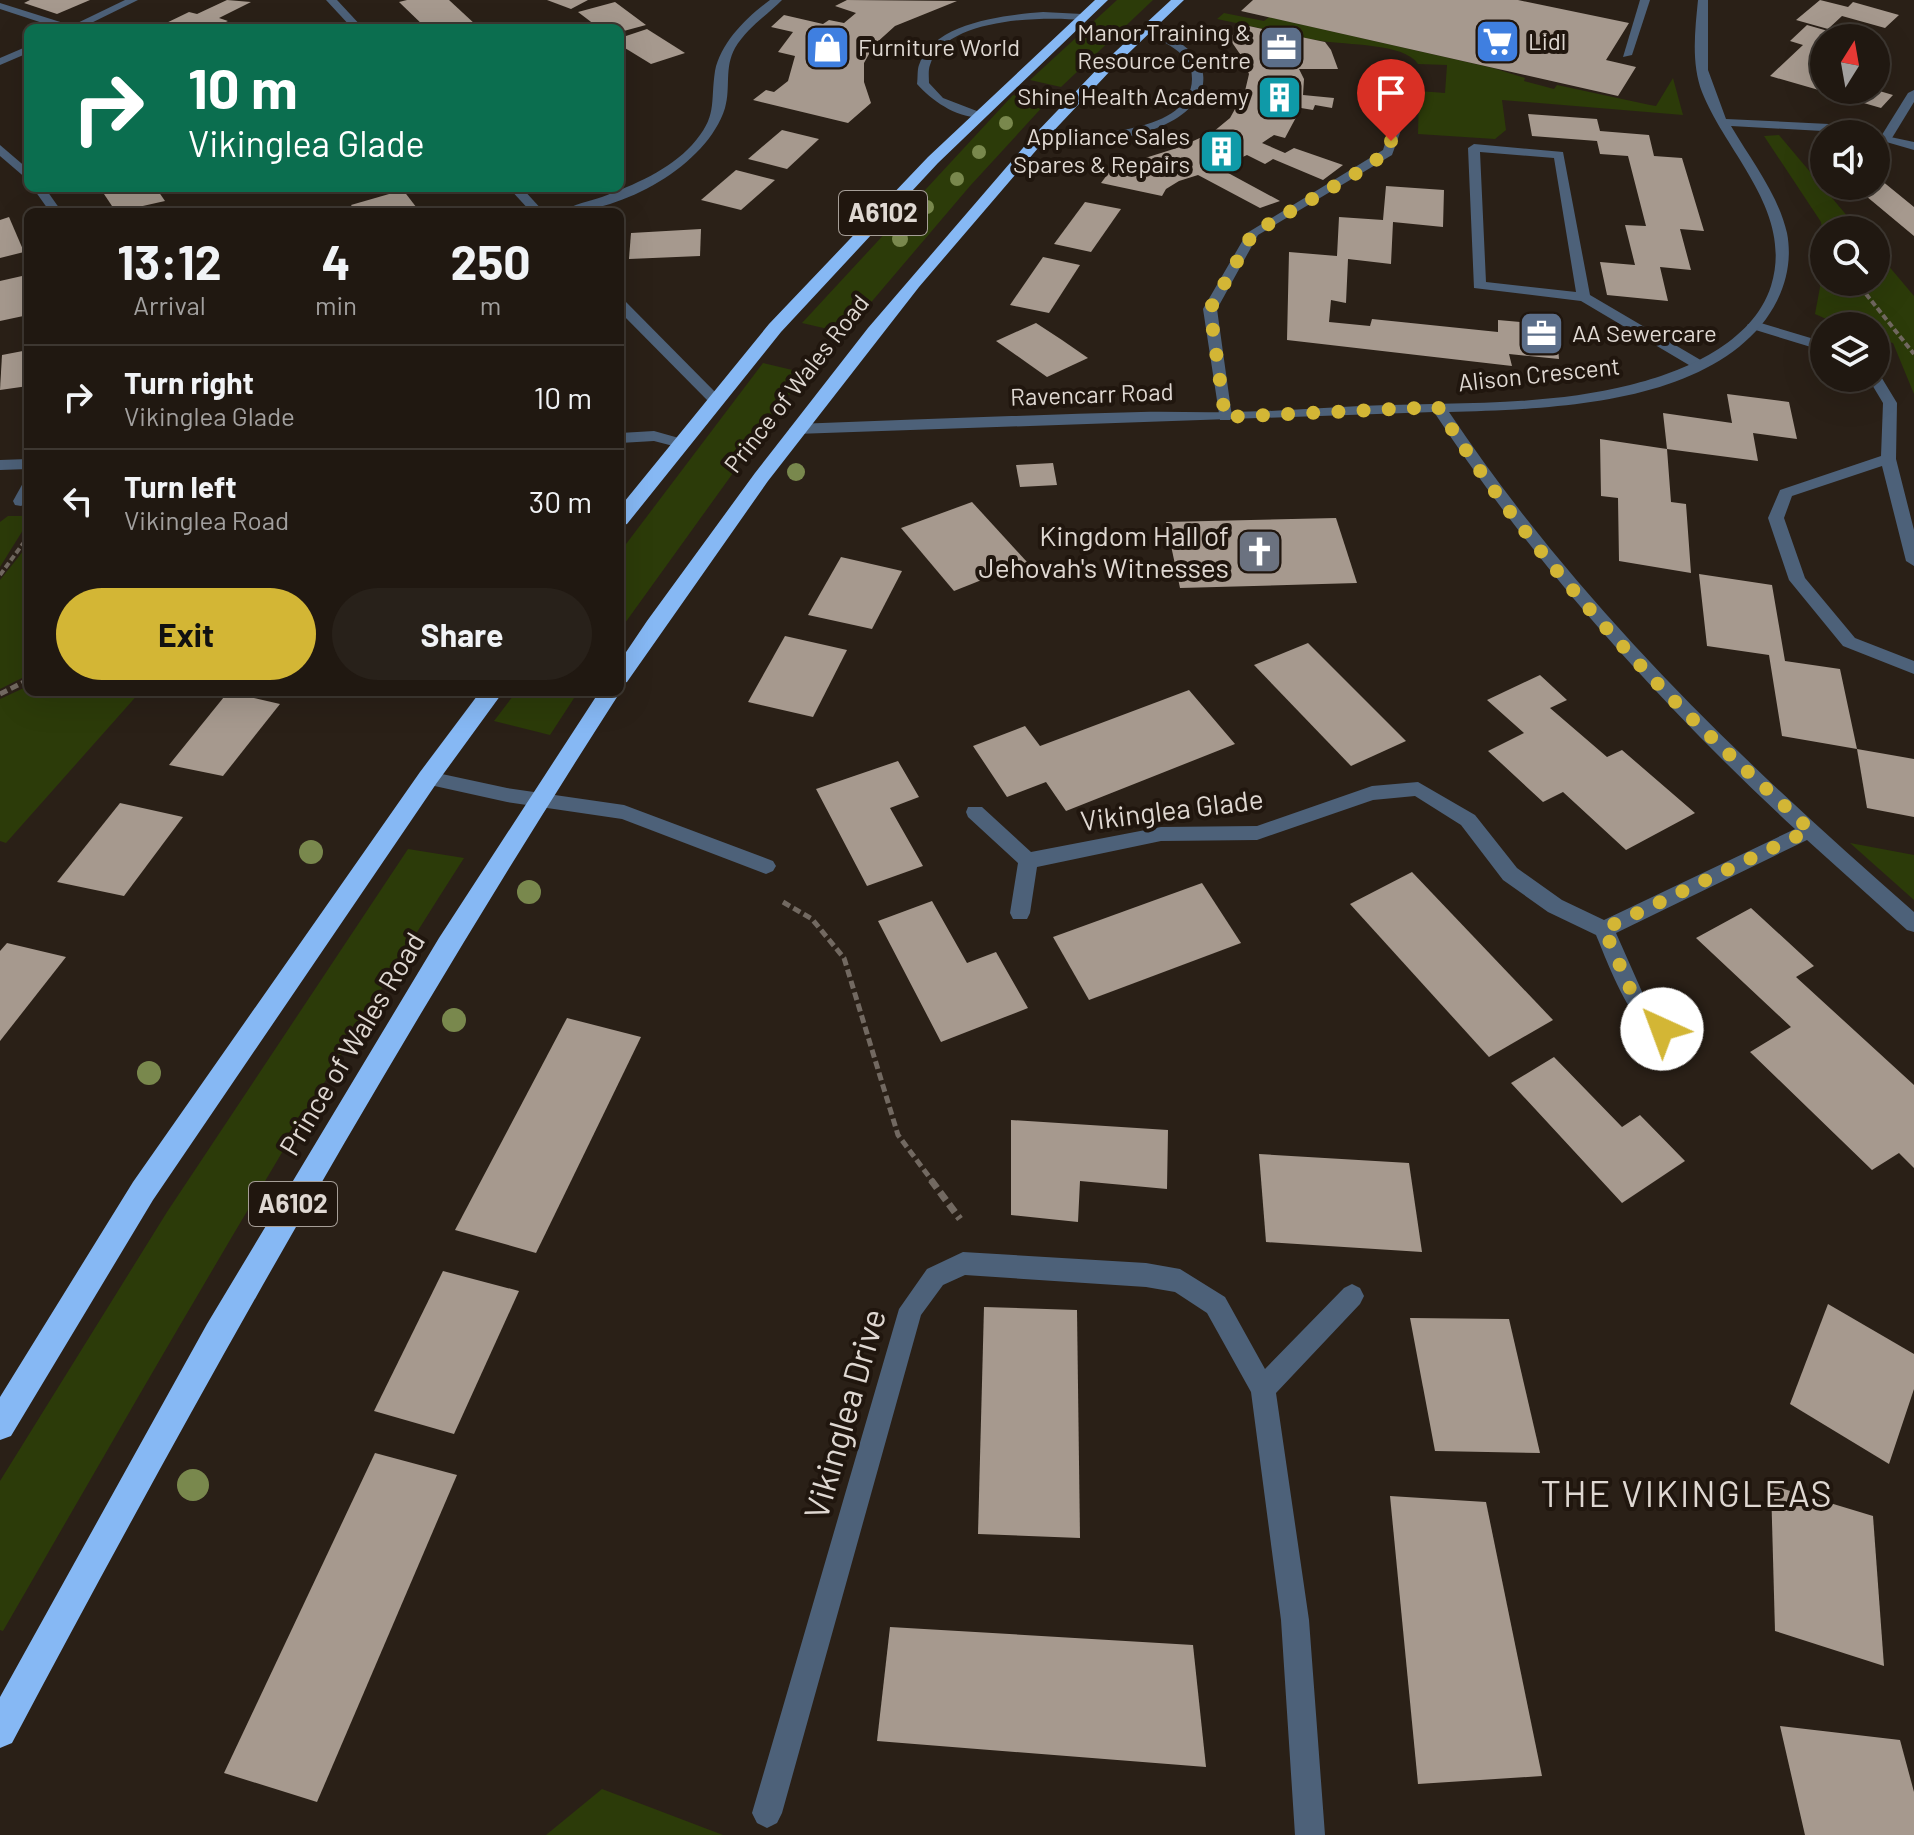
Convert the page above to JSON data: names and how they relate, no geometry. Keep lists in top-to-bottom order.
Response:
{
  "streets": {
    "highway": ["A6102", "Prince of Wales Road"],
    "street": [
      "Alison Crescent",
      "Ravencarr Road",
      "Vikinglea Glade",
      "Vikinglea Drive"
    ]
  },
  "crossings": [
    ["Alison Crescent", "Ravencarr Road"],
    ["Prince of Wales Road", "Ravencarr Road"]
  ],
  "districts": ["THE VIKINGLEAS"],
  "places": {
    "supermarket": ["Lidl"],
    "office": ["Manor Training & Resource Centre", "AA Sewercare"],
    "shop": ["Furniture World"],
    "building": ["Shine Health Academy", "Appliance Sales Spares & Repairs"],
    "church": ["Kingdom Hall of Jehovah's Witnesses"]
  },
  "north": "top",
  "page": {
    "turn": ["10 m", "Vikinglea Glade"],
    "eta": [
      "13:12",
      "Arrival",
      "4",
      "min",
      "250",
      "m"
    ],
    "list": [
      {
        "name": "Turn right",
        "note": "Vikinglea Glade",
        "value": "10 m"
      },
      {
        "name": "Turn left",
        "note": "Vikinglea Road",
        "value": "30 m"
      }
    ],
    "buttons": ["Exit", "Share"]
  }
}
